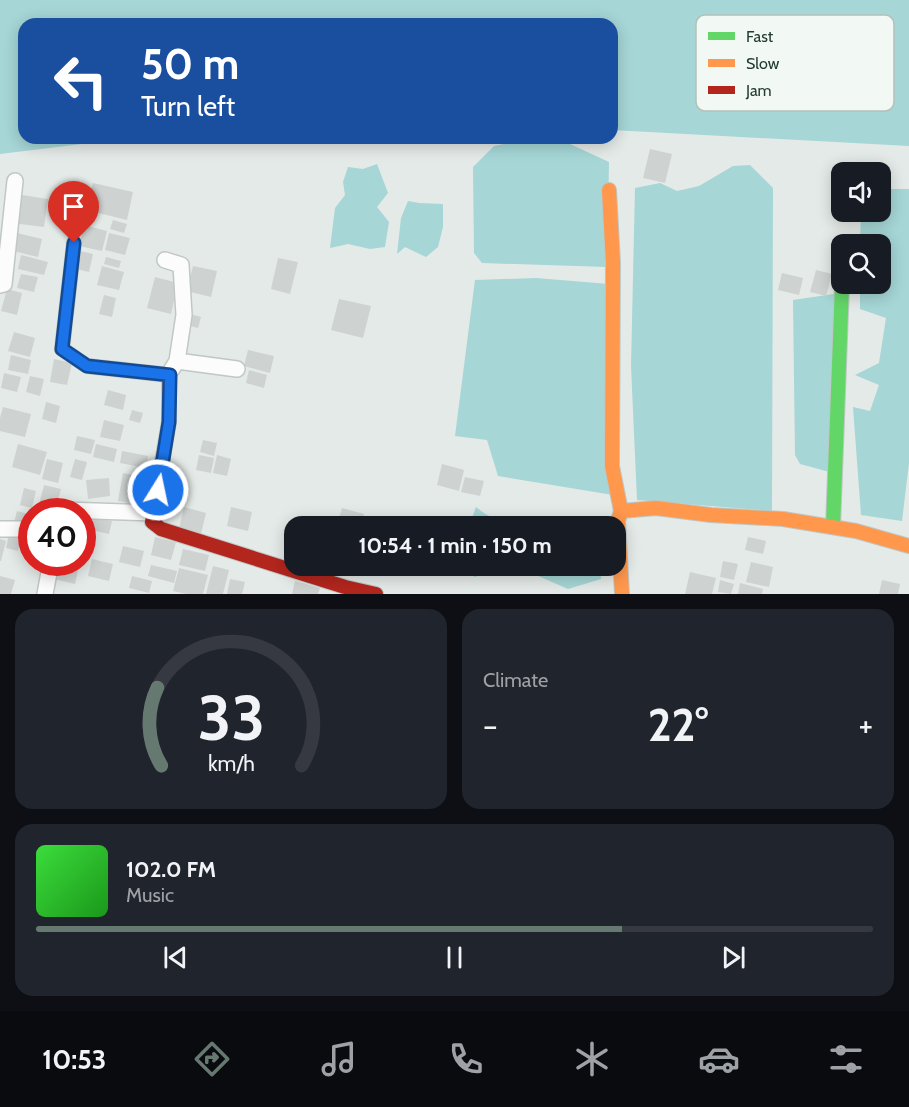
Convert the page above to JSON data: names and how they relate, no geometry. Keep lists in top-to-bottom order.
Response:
{
  "legend": ["Fast", "Slow", "Jam"],
  "page": {
    "turn": ["50 m", "Turn left"],
    "limit": "40",
    "trip": "10:54 · 1 min · 150 m",
    "tile": "Climate",
    "heat": ["−", "22°", "+"],
    "song": ["102.0 FM", "Music"],
    "tabs": "10:53",
    "gauge": ["33", "km/h"]
  }
}
